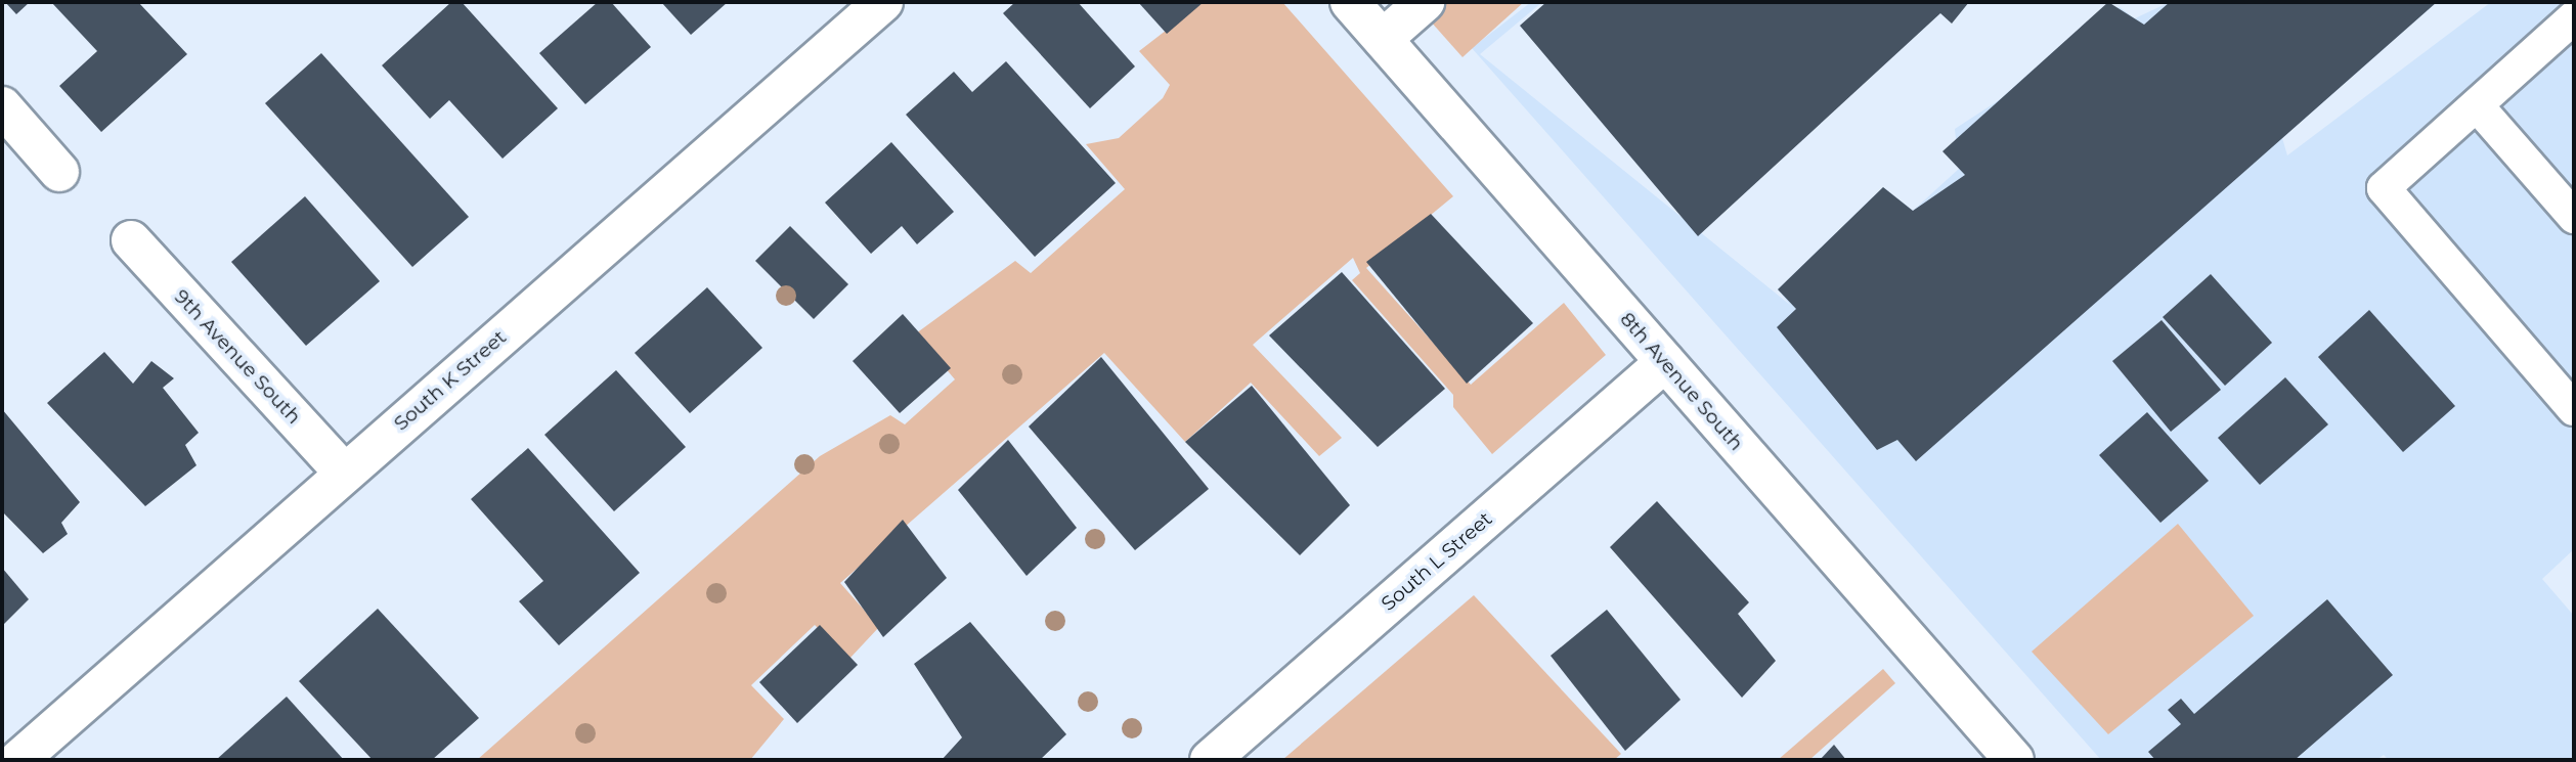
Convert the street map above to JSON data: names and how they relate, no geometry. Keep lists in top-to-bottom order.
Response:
{
  "streets": {
    "street": [
      "9th Avenue South",
      "South K Street",
      "8th Avenue South",
      "South L Street"
    ]
  },
  "crossings": [
    ["9th Avenue South", "South K Street"],
    ["8th Avenue South", "South L Street"]
  ]
}
